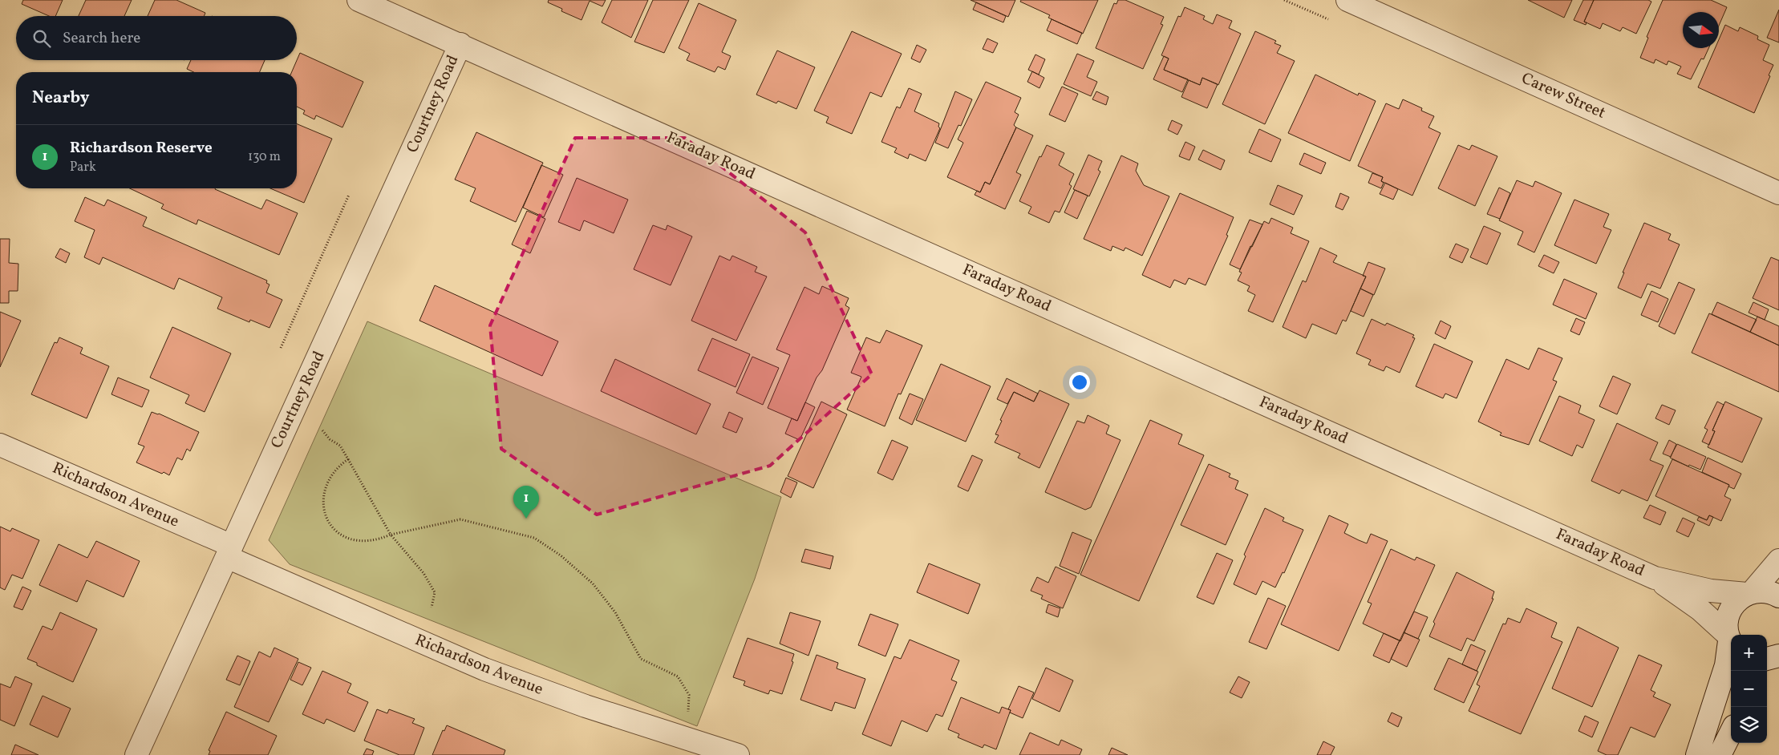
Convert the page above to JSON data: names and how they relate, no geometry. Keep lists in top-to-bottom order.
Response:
{
  "streets": {
    "street": [
      "Carew Street",
      "Courtney Road",
      "Faraday Road",
      "Richardson Avenue"
    ]
  },
  "crossings": [
    ["Courtney Road", "Faraday Road"],
    ["Courtney Road", "Richardson Avenue"]
  ],
  "north": "right",
  "page": {
    "search": "Search here",
    "heading": "Nearby",
    "list": [
      {
        "mark": "1",
        "name": "Richardson Reserve",
        "note": "Park",
        "value": "130 m"
      }
    ],
    "pins": "1",
    "map_buttons": ["+", "−"]
  }
}
